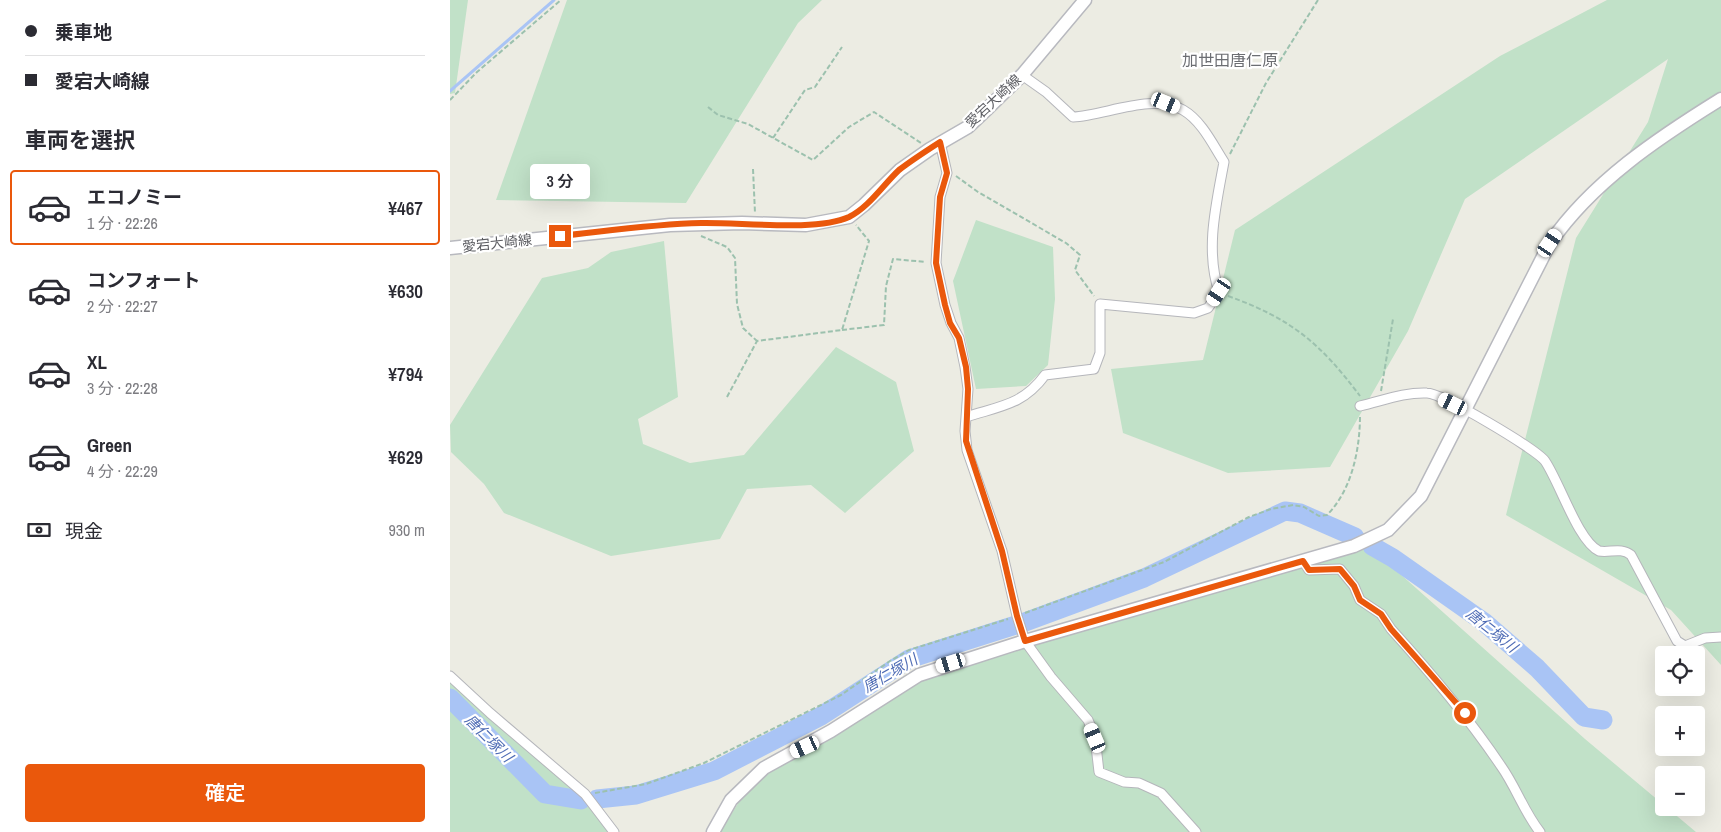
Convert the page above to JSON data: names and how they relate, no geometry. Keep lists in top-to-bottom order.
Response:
{
  "streets": {
    "street": ["愛宕大崎線"]
  },
  "districts": ["加世田唐仁原"],
  "water": ["唐仁塚川"],
  "page": {
    "banner": ["乗車地", "愛宕大崎線"],
    "heading": "車両を選択",
    "bubble": "3 分",
    "list": [
      {
        "name": "エコノミー",
        "note": "1 分 · 22:26",
        "value": "¥467"
      },
      {
        "name": "コンフォート",
        "note": "2 分 · 22:27",
        "value": "¥630"
      },
      {
        "name": "XL",
        "note": "3 分 · 22:28",
        "value": "¥794"
      },
      {
        "name": "Green",
        "note": "4 分 · 22:29",
        "value": "¥629"
      }
    ],
    "pay": ["現金", "930 m"],
    "map_buttons": ["+", "−"],
    "buttons": "確定"
  }
}
